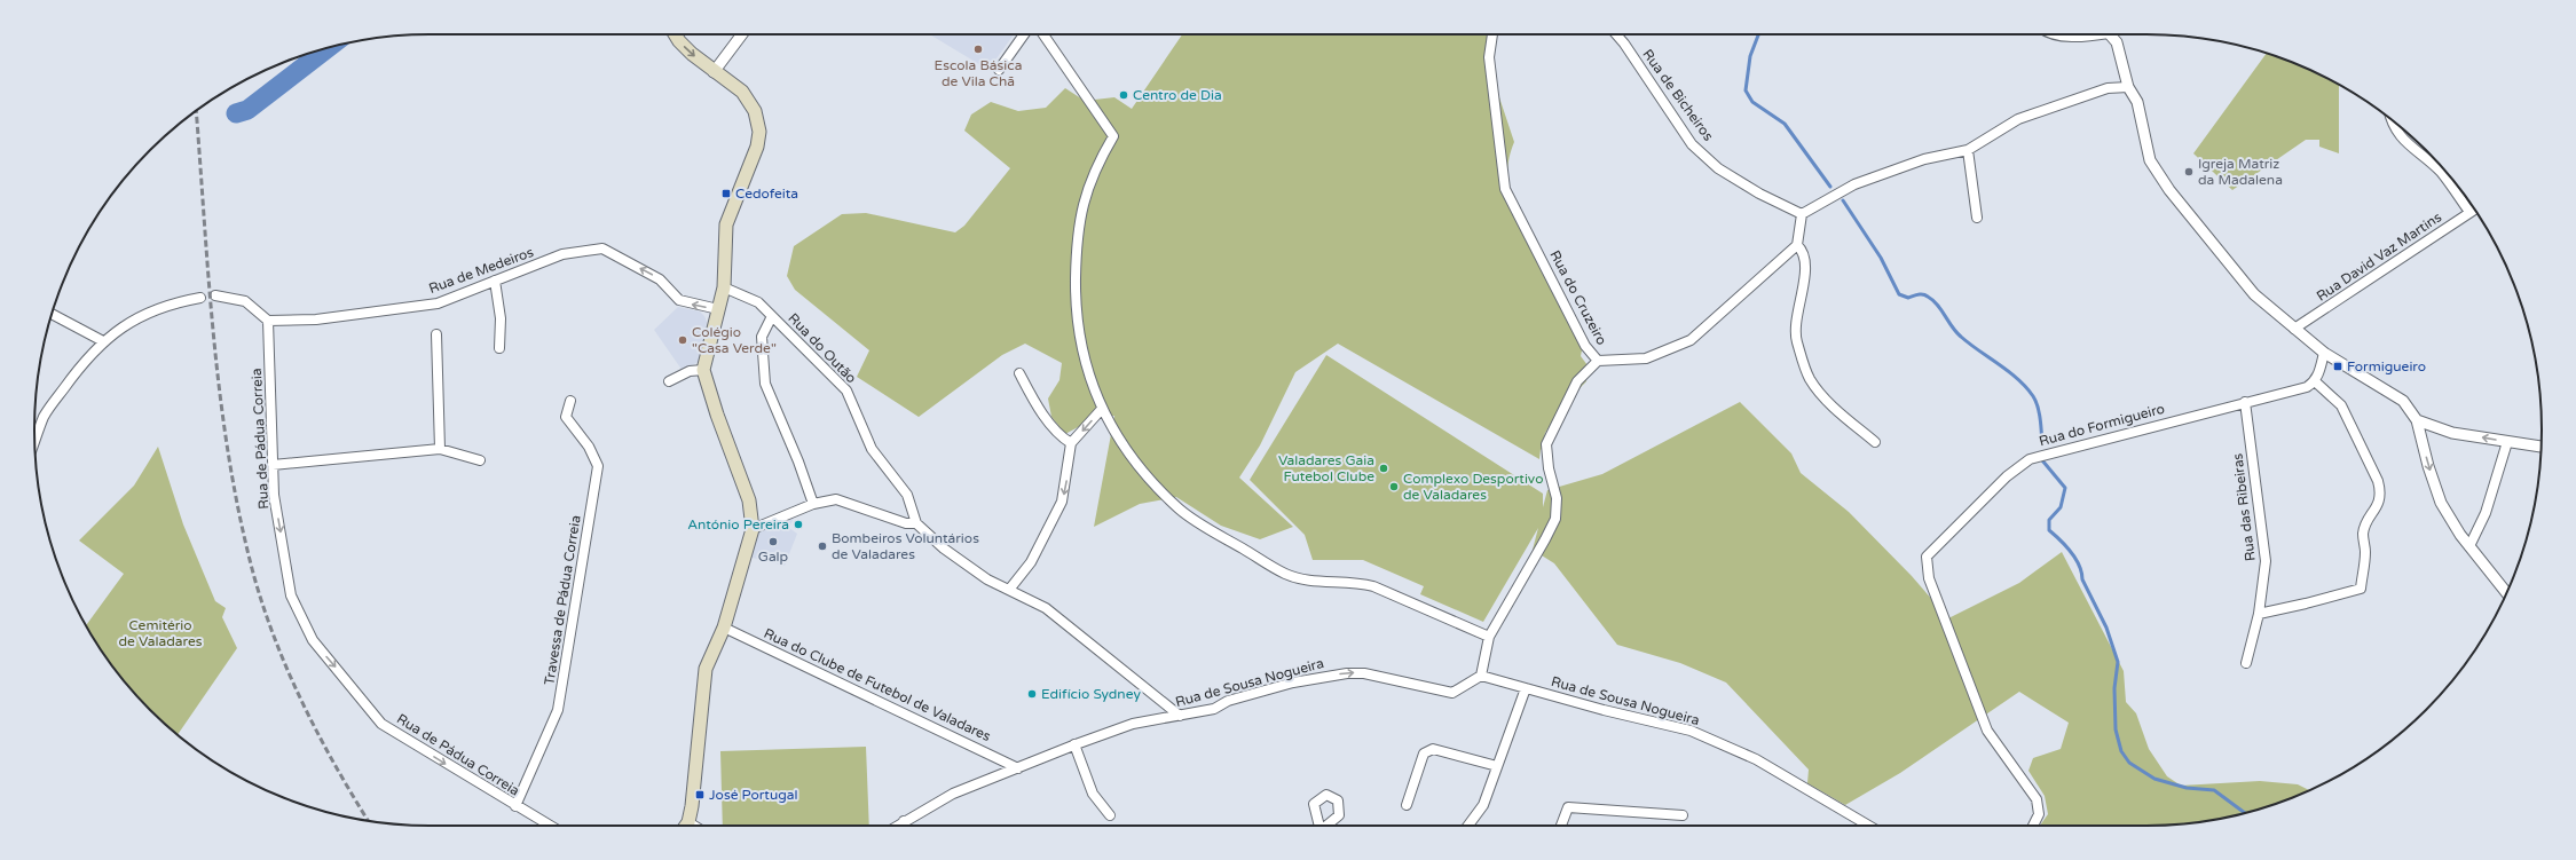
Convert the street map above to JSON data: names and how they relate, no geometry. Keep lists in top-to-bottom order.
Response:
{
  "streets": {
    "street": [
      "Rua de Bicheiros",
      "Rua David Vaz Martins",
      "Rua de Medeiros",
      "Rua do Cruzeiro",
      "Rua do Outão",
      "Rua do Formigueiro",
      "Rua de Pádua Correia",
      "Rua das Ribeiras",
      "Travessa de Pádua Correia",
      "Rua de Sousa Nogueira",
      "Rua do Clube de Futebol de Valadares"
    ]
  },
  "crossings": [
    ["Rua de Medeiros", "Rua de Pádua Correia"],
    ["Rua do Formigueiro", "Rua das Ribeiras"],
    ["Rua de Pádua Correia", "Travessa de Pádua Correia"],
    ["Rua de Sousa Nogueira", "Rua do Clube de Futebol de Valadares"]
  ],
  "one_way": ["Rua de Medeiros", "Rua de Pádua Correia"],
  "parks": ["Cemitério de Valadares"],
  "places": {
    "other": [
      "Escola Básica de Vila Chã",
      "Centro de Dia",
      "Igreja Matriz da Madalena",
      "Colégio \"Casa Verde\"",
      "Valadares Gaia Futebol Clube",
      "Complexo Desportivo de Valadares",
      "António Pereira",
      "Galp",
      "Bombeiros Voluntários de Valadares",
      "Edifício Sydney"
    ],
    "transit": ["Cedofeita", "Formigueiro", "José Portugal"]
  }
}
